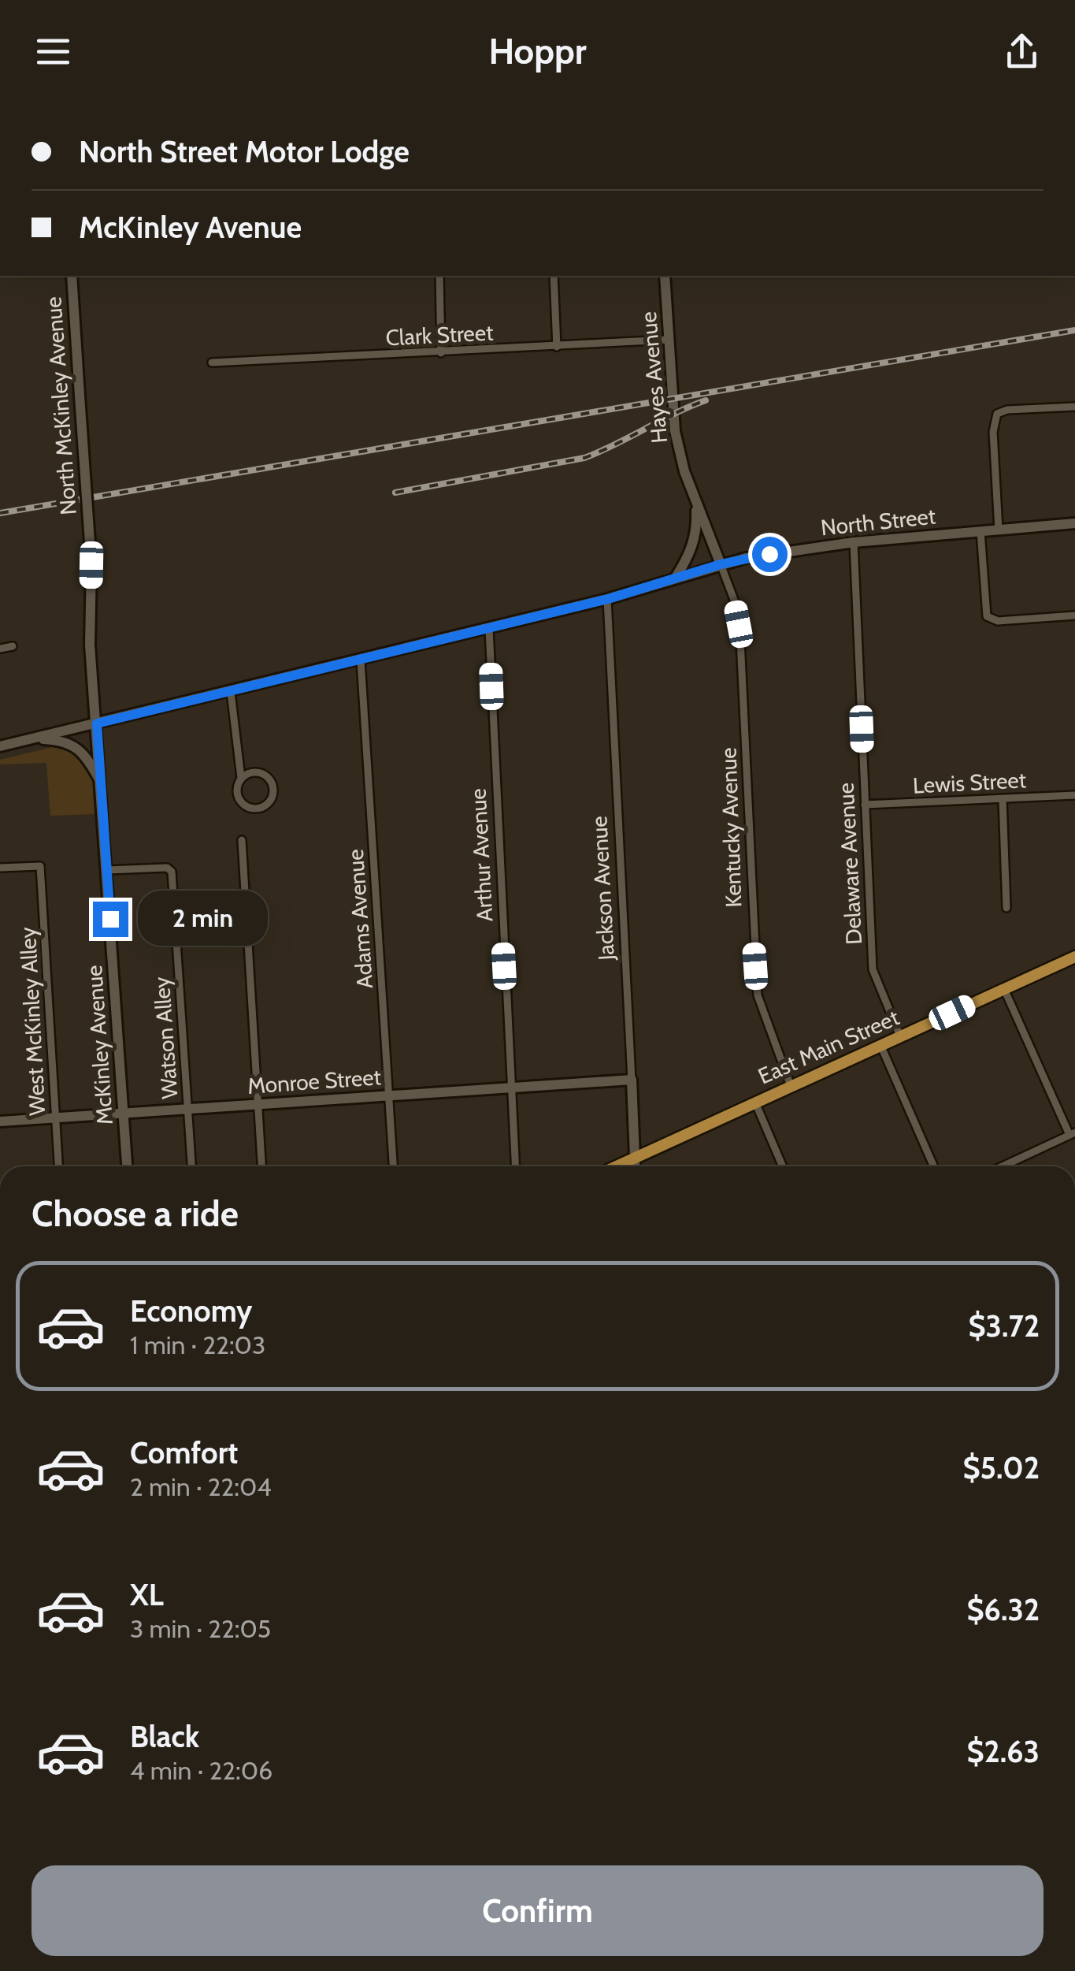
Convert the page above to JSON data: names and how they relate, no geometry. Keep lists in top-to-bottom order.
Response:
{
  "streets": {
    "main road": ["East Main Street"],
    "street": [
      "Clark Street",
      "Hayes Avenue",
      "North McKinley Avenue",
      "North Street",
      "Lewis Street",
      "Kentucky Avenue",
      "Arthur Avenue",
      "Delaware Avenue",
      "Jackson Avenue",
      "Adams Avenue",
      "West McKinley Alley",
      "Watson Alley",
      "McKinley Avenue",
      "Monroe Street"
    ]
  },
  "crossings": [
    ["Clark Street", "Hayes Avenue"],
    ["Hayes Avenue", "North Street"],
    ["Hayes Avenue", "Kentucky Avenue"],
    ["North McKinley Avenue", "North Street"],
    ["North McKinley Avenue", "McKinley Avenue"],
    ["North Street", "Kentucky Avenue"],
    ["North Street", "Arthur Avenue"],
    ["North Street", "Delaware Avenue"],
    ["North Street", "Jackson Avenue"],
    ["North Street", "Adams Avenue"],
    ["North Street", "McKinley Avenue"],
    ["Lewis Street", "Delaware Avenue"],
    ["Kentucky Avenue", "East Main Street"],
    ["Arthur Avenue", "Monroe Street"],
    ["Delaware Avenue", "East Main Street"],
    ["Jackson Avenue", "East Main Street"],
    ["Jackson Avenue", "Monroe Street"],
    ["Adams Avenue", "Monroe Street"],
    ["West McKinley Alley", "Monroe Street"],
    ["Watson Alley", "McKinley Avenue"],
    ["Watson Alley", "Monroe Street"],
    ["McKinley Avenue", "Monroe Street"]
  ],
  "page": {
    "header": "Hoppr",
    "banner": ["North Street Motor Lodge", "McKinley Avenue"],
    "bubble": "2 min",
    "heading": "Choose a ride",
    "list": [
      {
        "name": "Economy",
        "note": "1 min · 22:03",
        "value": "$3.72"
      },
      {
        "name": "Comfort",
        "note": "2 min · 22:04",
        "value": "$5.02"
      },
      {
        "name": "XL",
        "note": "3 min · 22:05",
        "value": "$6.32"
      },
      {
        "name": "Black",
        "note": "4 min · 22:06",
        "value": "$2.63"
      }
    ],
    "buttons": "Confirm"
  }
}
